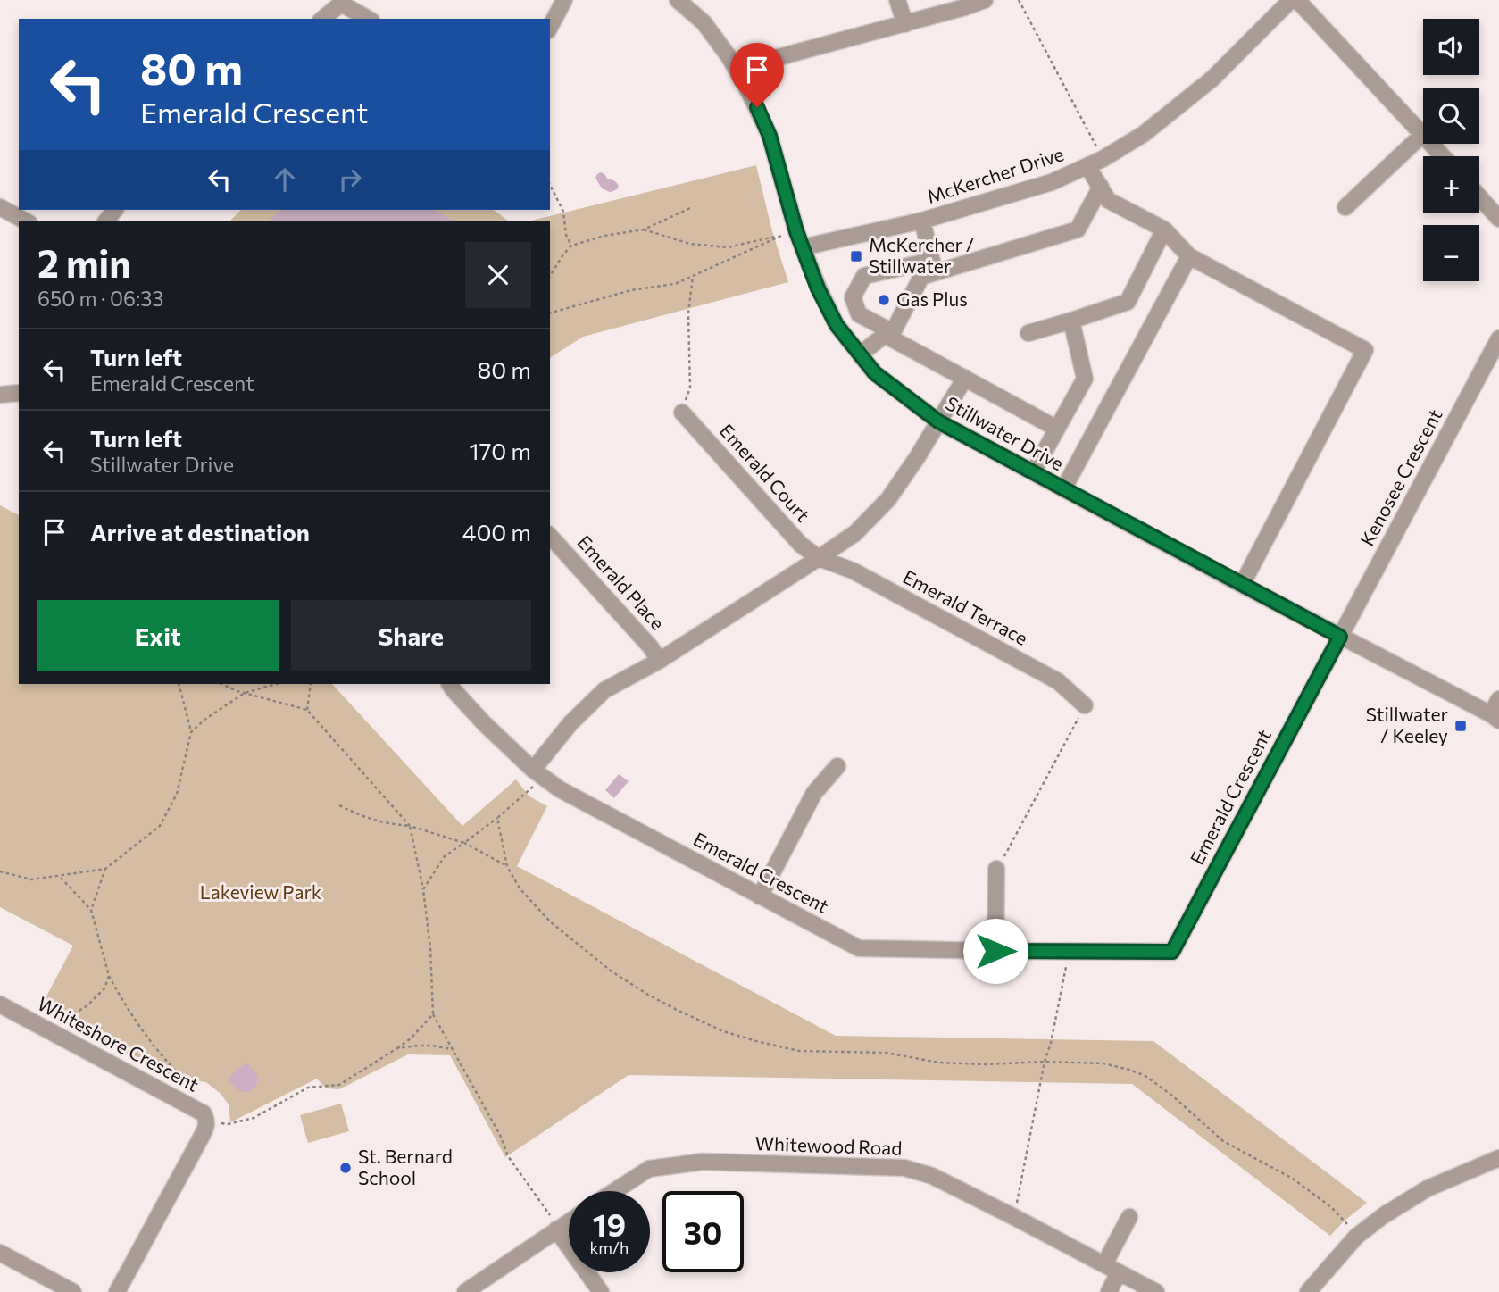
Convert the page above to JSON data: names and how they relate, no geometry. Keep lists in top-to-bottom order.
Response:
{
  "streets": {
    "street": [
      "McKercher Drive",
      "Stillwater Drive",
      "Emerald Court",
      "Kenosee Crescent",
      "Emerald Place",
      "Emerald Terrace",
      "Emerald Crescent",
      "Whiteshore Crescent",
      "Whitewood Road"
    ]
  },
  "crossings": [
    ["McKercher Drive", "Stillwater Drive"],
    ["Stillwater Drive", "Kenosee Crescent"],
    ["Stillwater Drive", "Emerald Crescent"],
    ["Emerald Court", "Emerald Terrace"],
    ["Kenosee Crescent", "Emerald Crescent"]
  ],
  "parks": ["Lakeview Park"],
  "places": {
    "transit": ["McKercher / Stillwater", "Stillwater / Keeley"],
    "other": ["Gas Plus", "St. Bernard School"]
  },
  "page": {
    "map_buttons": ["+", "−"],
    "turn": ["80 m", "Emerald Crescent"],
    "heading": ["2 min", "650 m · 06:33"],
    "list": [
      {
        "name": "Turn left",
        "note": "Emerald Crescent",
        "value": "80 m"
      },
      {
        "name": "Turn left",
        "note": "Stillwater Drive",
        "value": "170 m"
      },
      {
        "name": "Arrive at destination",
        "value": "400 m"
      }
    ],
    "buttons": ["Exit", "Share"],
    "speed": "19 km/h",
    "limit": "30"
  }
}
